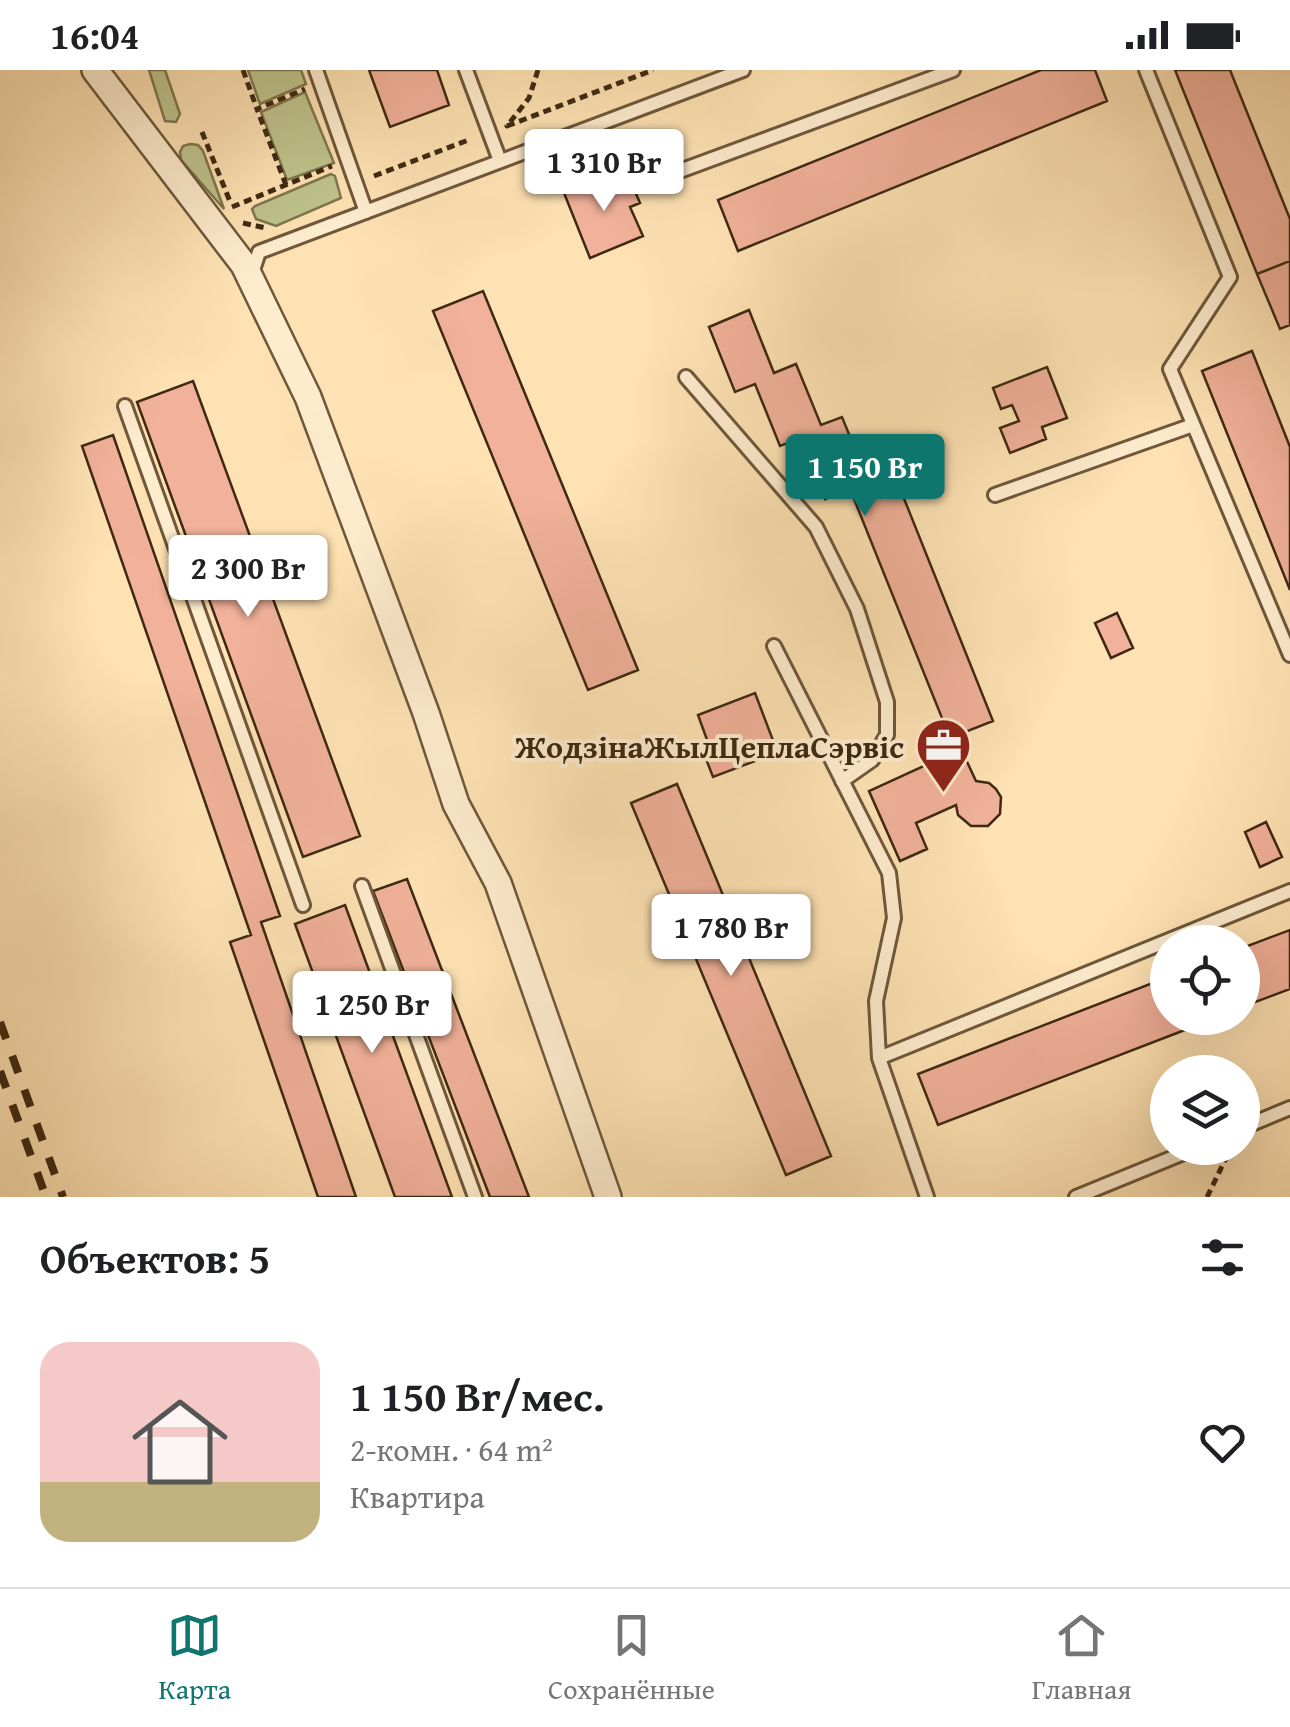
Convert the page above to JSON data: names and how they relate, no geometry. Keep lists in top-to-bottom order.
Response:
{
  "places": {
    "office": ["ЖодзінаЖылЦеплаСэрвіс"]
  },
  "page": {
    "status": "16:04",
    "price": [
      "1 310 Br",
      "1 150 Br",
      "2 300 Br",
      "1 780 Br",
      "1 250 Br"
    ],
    "heading": "Объектов: 5",
    "list": [
      {
        "name": "1 150 Br/мес.",
        "note": "2-комн. · 64 m² · Квартира"
      }
    ],
    "tabs": ["Карта", "Сохранённые", "Главная"]
  }
}
